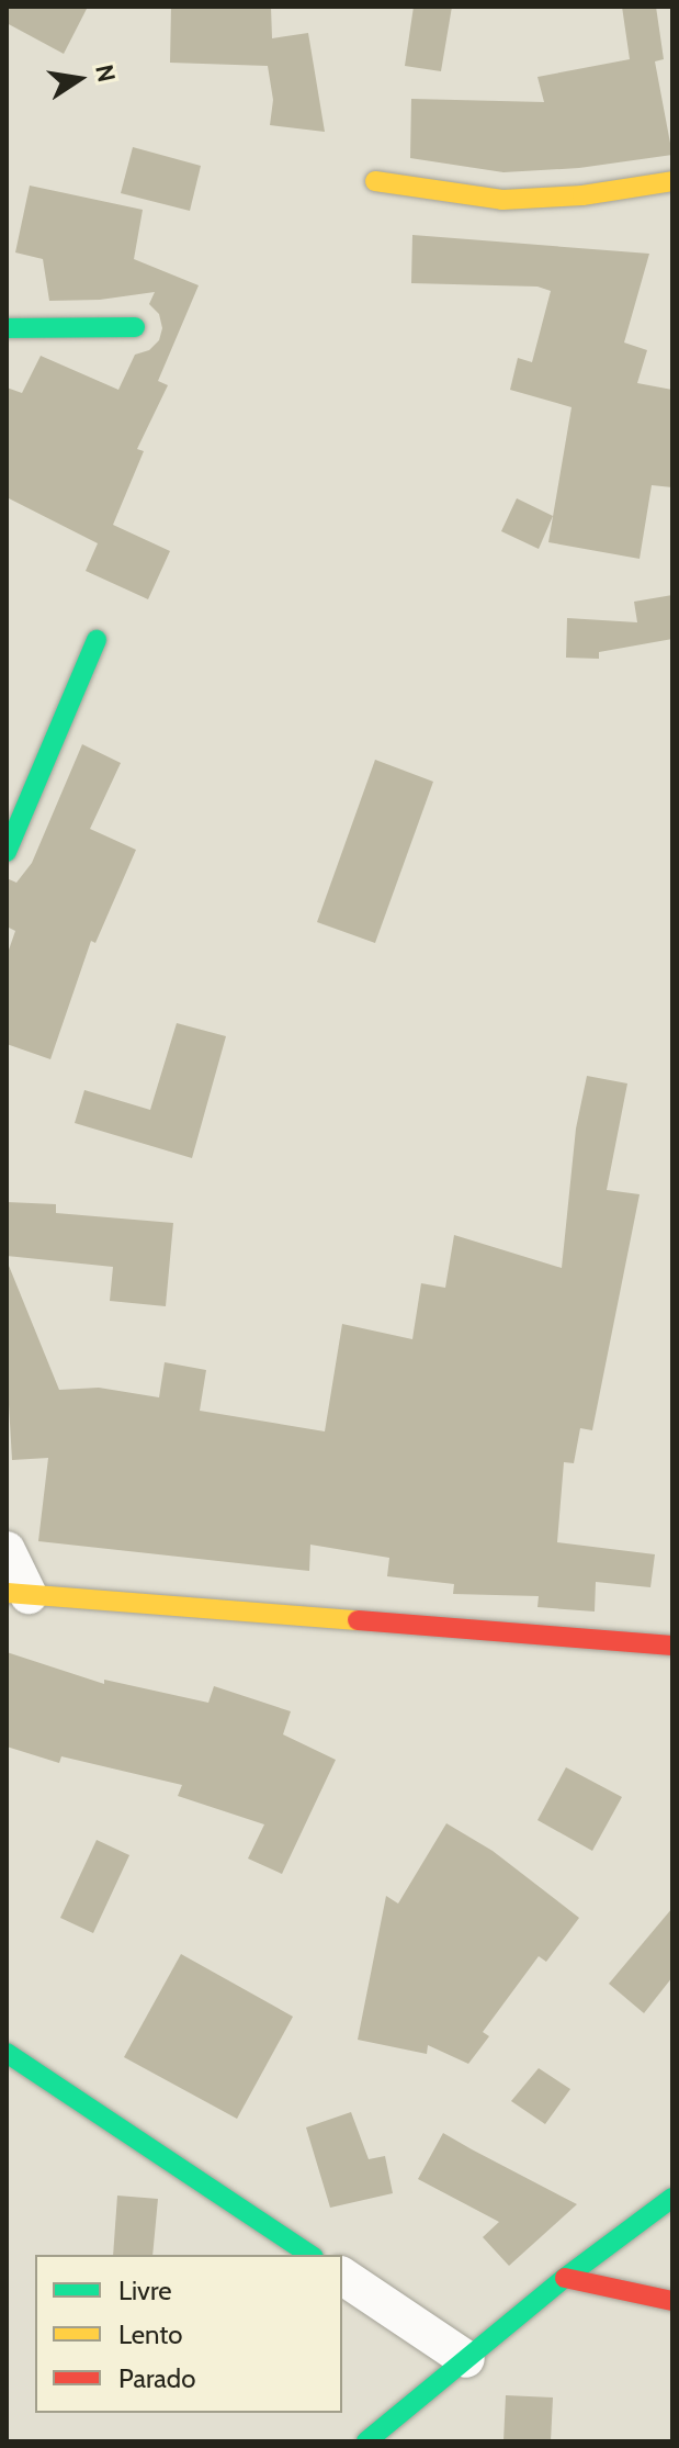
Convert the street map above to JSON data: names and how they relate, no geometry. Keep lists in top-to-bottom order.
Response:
{
  "legend": ["Livre", "Lento", "Parado"],
  "north": "right"
}
